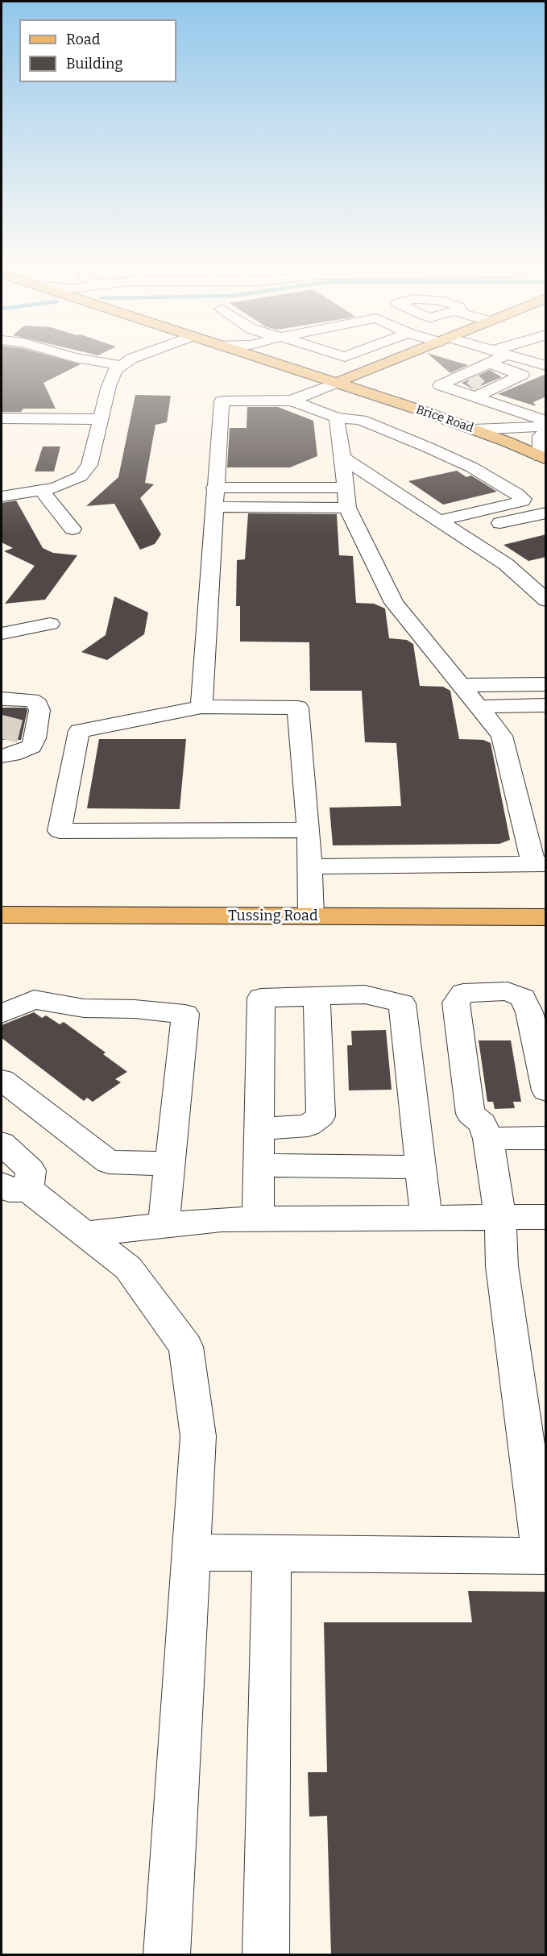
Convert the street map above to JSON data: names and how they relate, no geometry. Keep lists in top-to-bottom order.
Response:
{
  "streets": {
    "main road": ["Brice Road", "Tussing Road"]
  },
  "legend": ["Road", "Building"]
}
